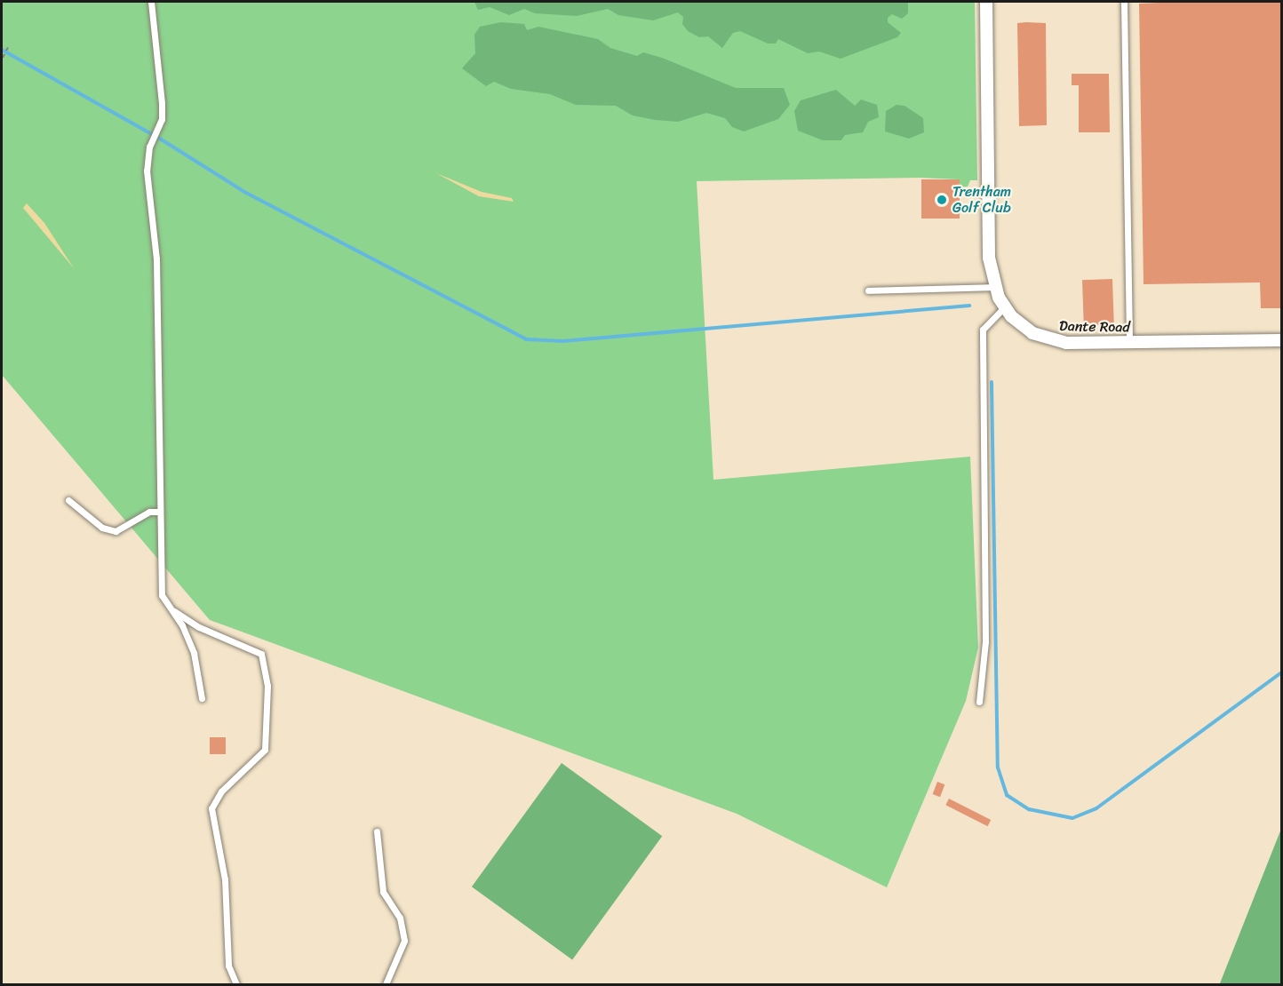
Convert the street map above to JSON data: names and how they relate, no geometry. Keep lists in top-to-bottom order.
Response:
{
  "streets": {
    "street": ["Dante Road"]
  },
  "places": ["Trentham Golf Club"]
}
